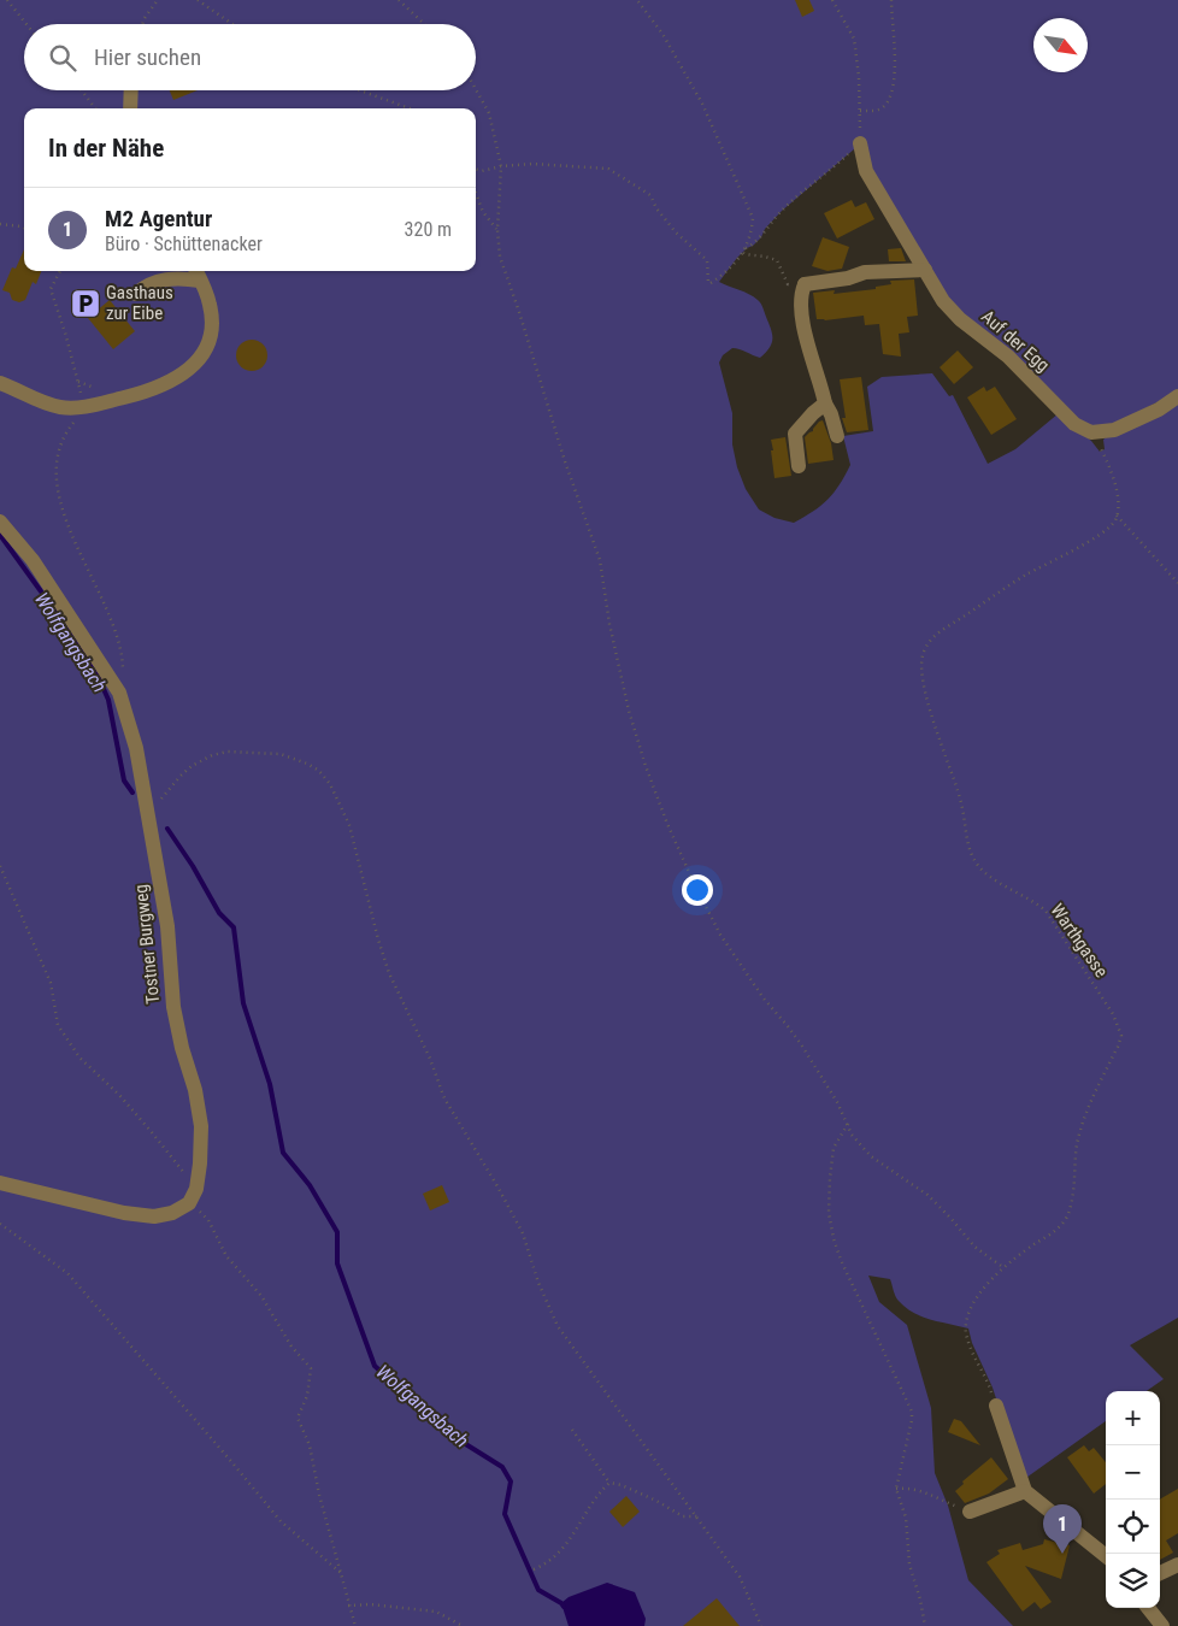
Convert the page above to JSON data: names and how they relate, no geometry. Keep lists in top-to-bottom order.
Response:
{
  "streets": {
    "street": ["Auf der Egg", "Tostner Burgweg"],
    "path": ["Warthgasse"]
  },
  "water": ["Wolfgangsbach"],
  "places": {
    "parking": ["Gasthaus zur Eibe"]
  },
  "north": "bottom right",
  "page": {
    "search": "Hier suchen",
    "heading": "In der Nähe",
    "list": [
      {
        "mark": "1",
        "name": "M2 Agentur",
        "note": "Büro · Schüttenacker",
        "value": "320 m"
      }
    ],
    "map_buttons": ["+", "−"],
    "pins": "1"
  }
}
